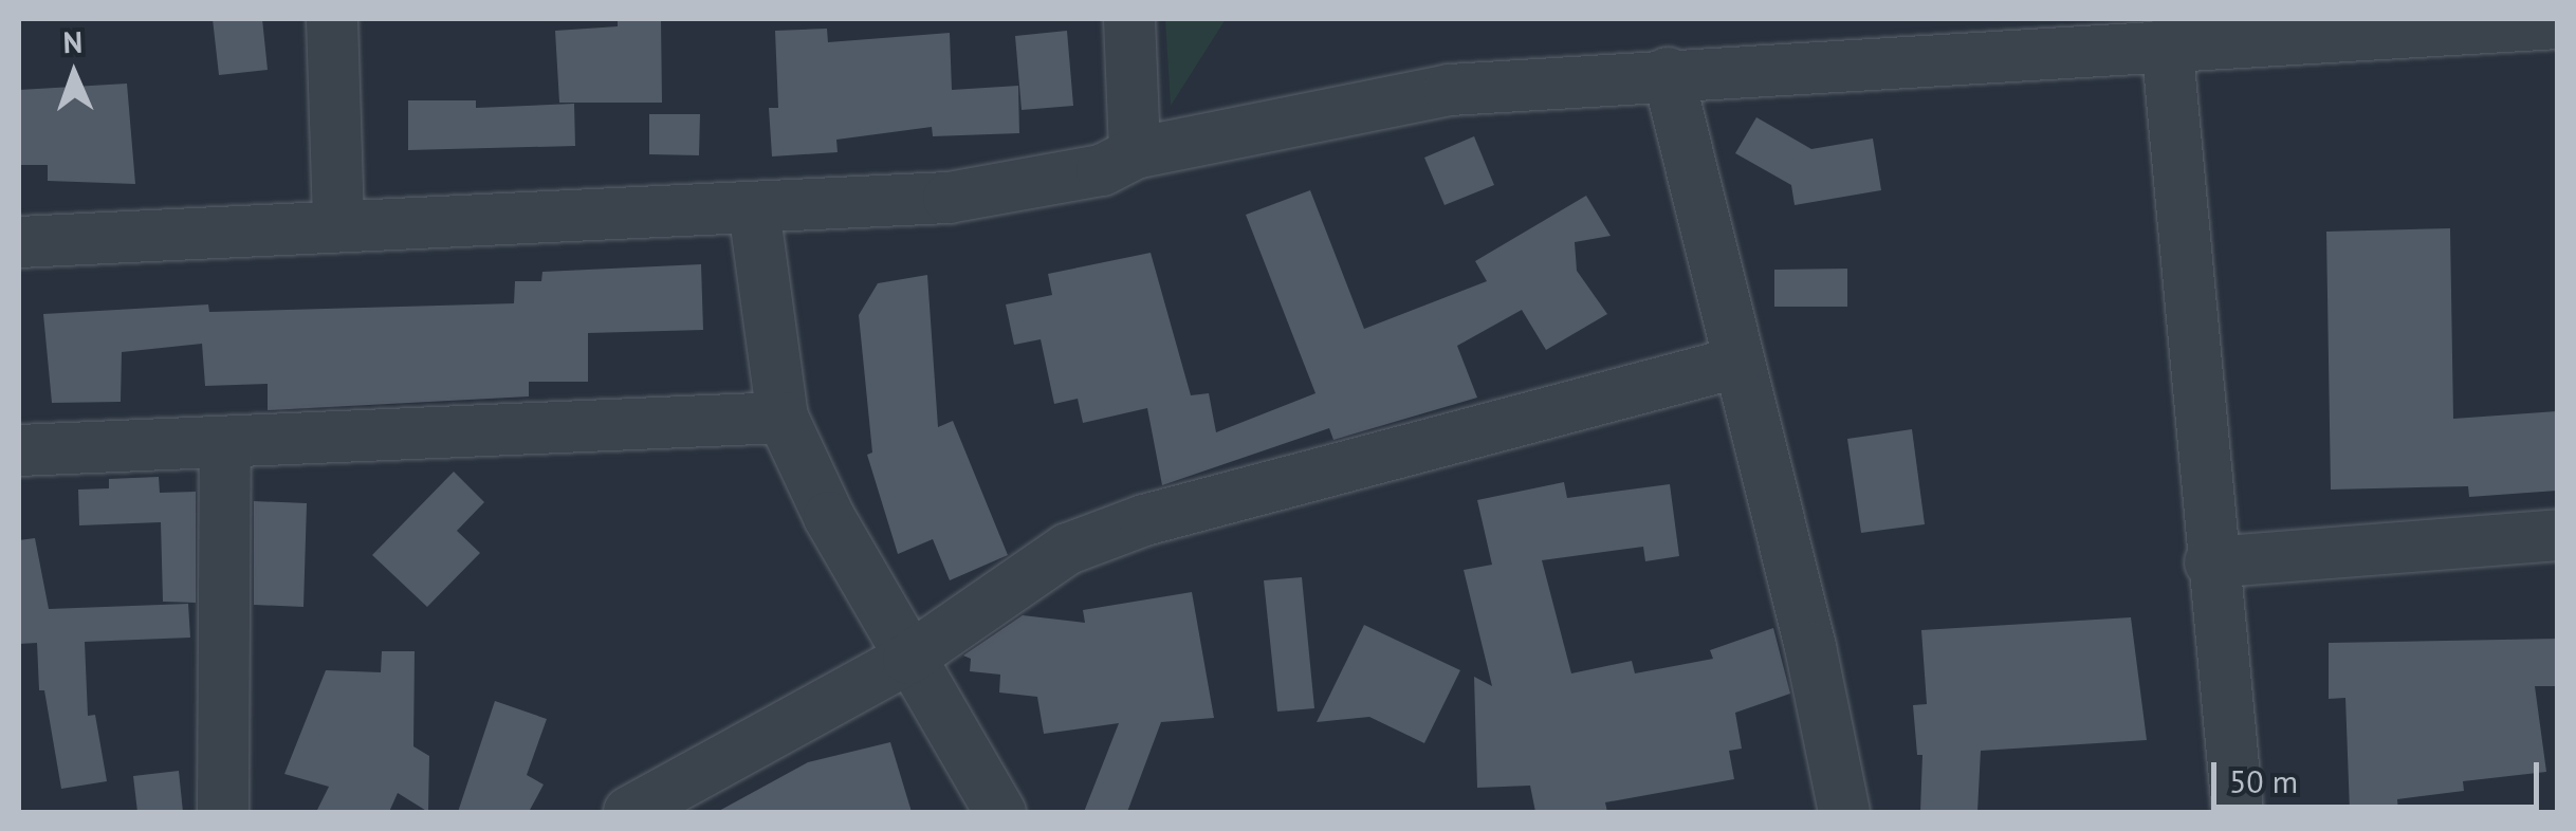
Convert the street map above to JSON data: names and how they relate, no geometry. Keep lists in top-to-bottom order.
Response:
{
  "scale_bar": "50 m",
  "north": "top"
}
